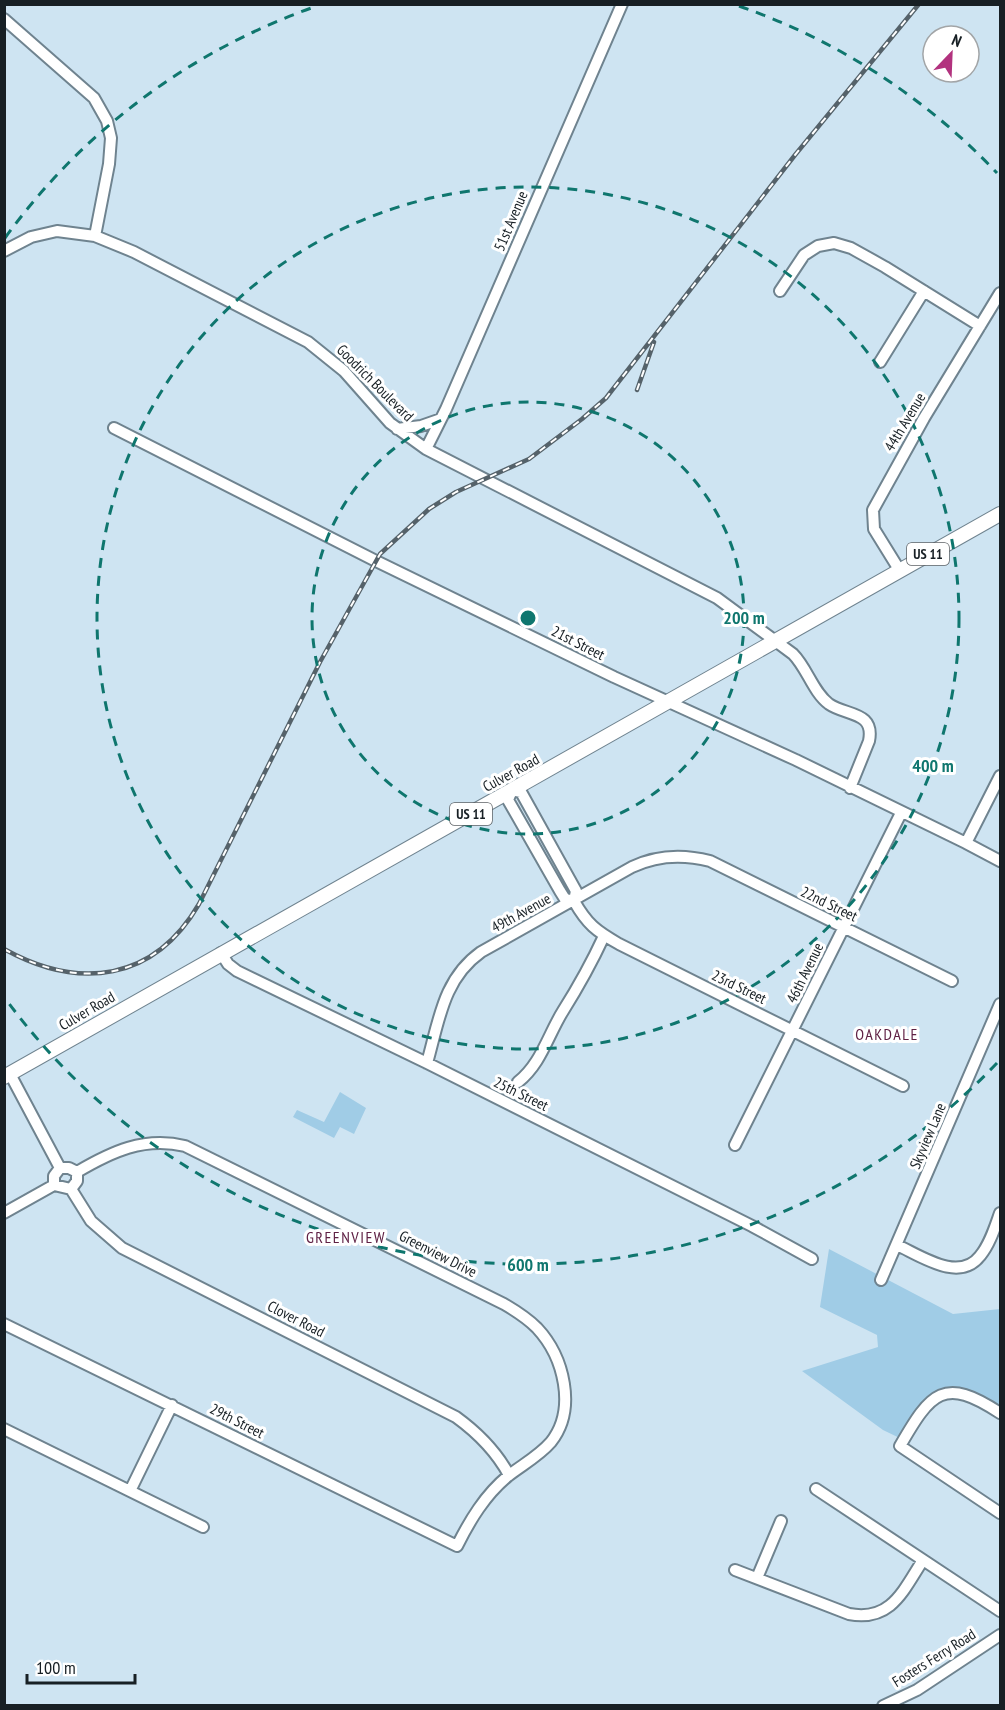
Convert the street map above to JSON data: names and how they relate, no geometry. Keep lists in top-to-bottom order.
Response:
{
  "streets": {
    "main road": ["US 11", "Culver Road"],
    "street": [
      "51st Avenue",
      "Goodrich Boulevard",
      "44th Avenue",
      "21st Street",
      "22nd Street",
      "49th Avenue",
      "46th Avenue",
      "23rd Street",
      "25th Street",
      "Skyview Lane",
      "Greenview Drive",
      "Clover Road",
      "29th Street",
      "Fosters Ferry Road"
    ]
  },
  "crossings": [
    ["51st Avenue", "Goodrich Boulevard"],
    ["Goodrich Boulevard", "Culver Road"],
    ["44th Avenue", "Culver Road"],
    ["21st Street", "Culver Road"],
    ["21st Street", "46th Avenue"],
    ["Culver Road", "23rd Street"],
    ["Culver Road", "25th Street"],
    ["22nd Street", "49th Avenue"],
    ["22nd Street", "46th Avenue"],
    ["49th Avenue", "23rd Street"],
    ["49th Avenue", "25th Street"],
    ["46th Avenue", "23rd Street"],
    ["Greenview Drive", "Clover Road"],
    ["Greenview Drive", "29th Street"]
  ],
  "districts": ["OAKDALE", "GREENVIEW"],
  "scale_bar": "100 m",
  "north": "top right",
  "rings": ["200 m", "400 m", "600 m"]
}
